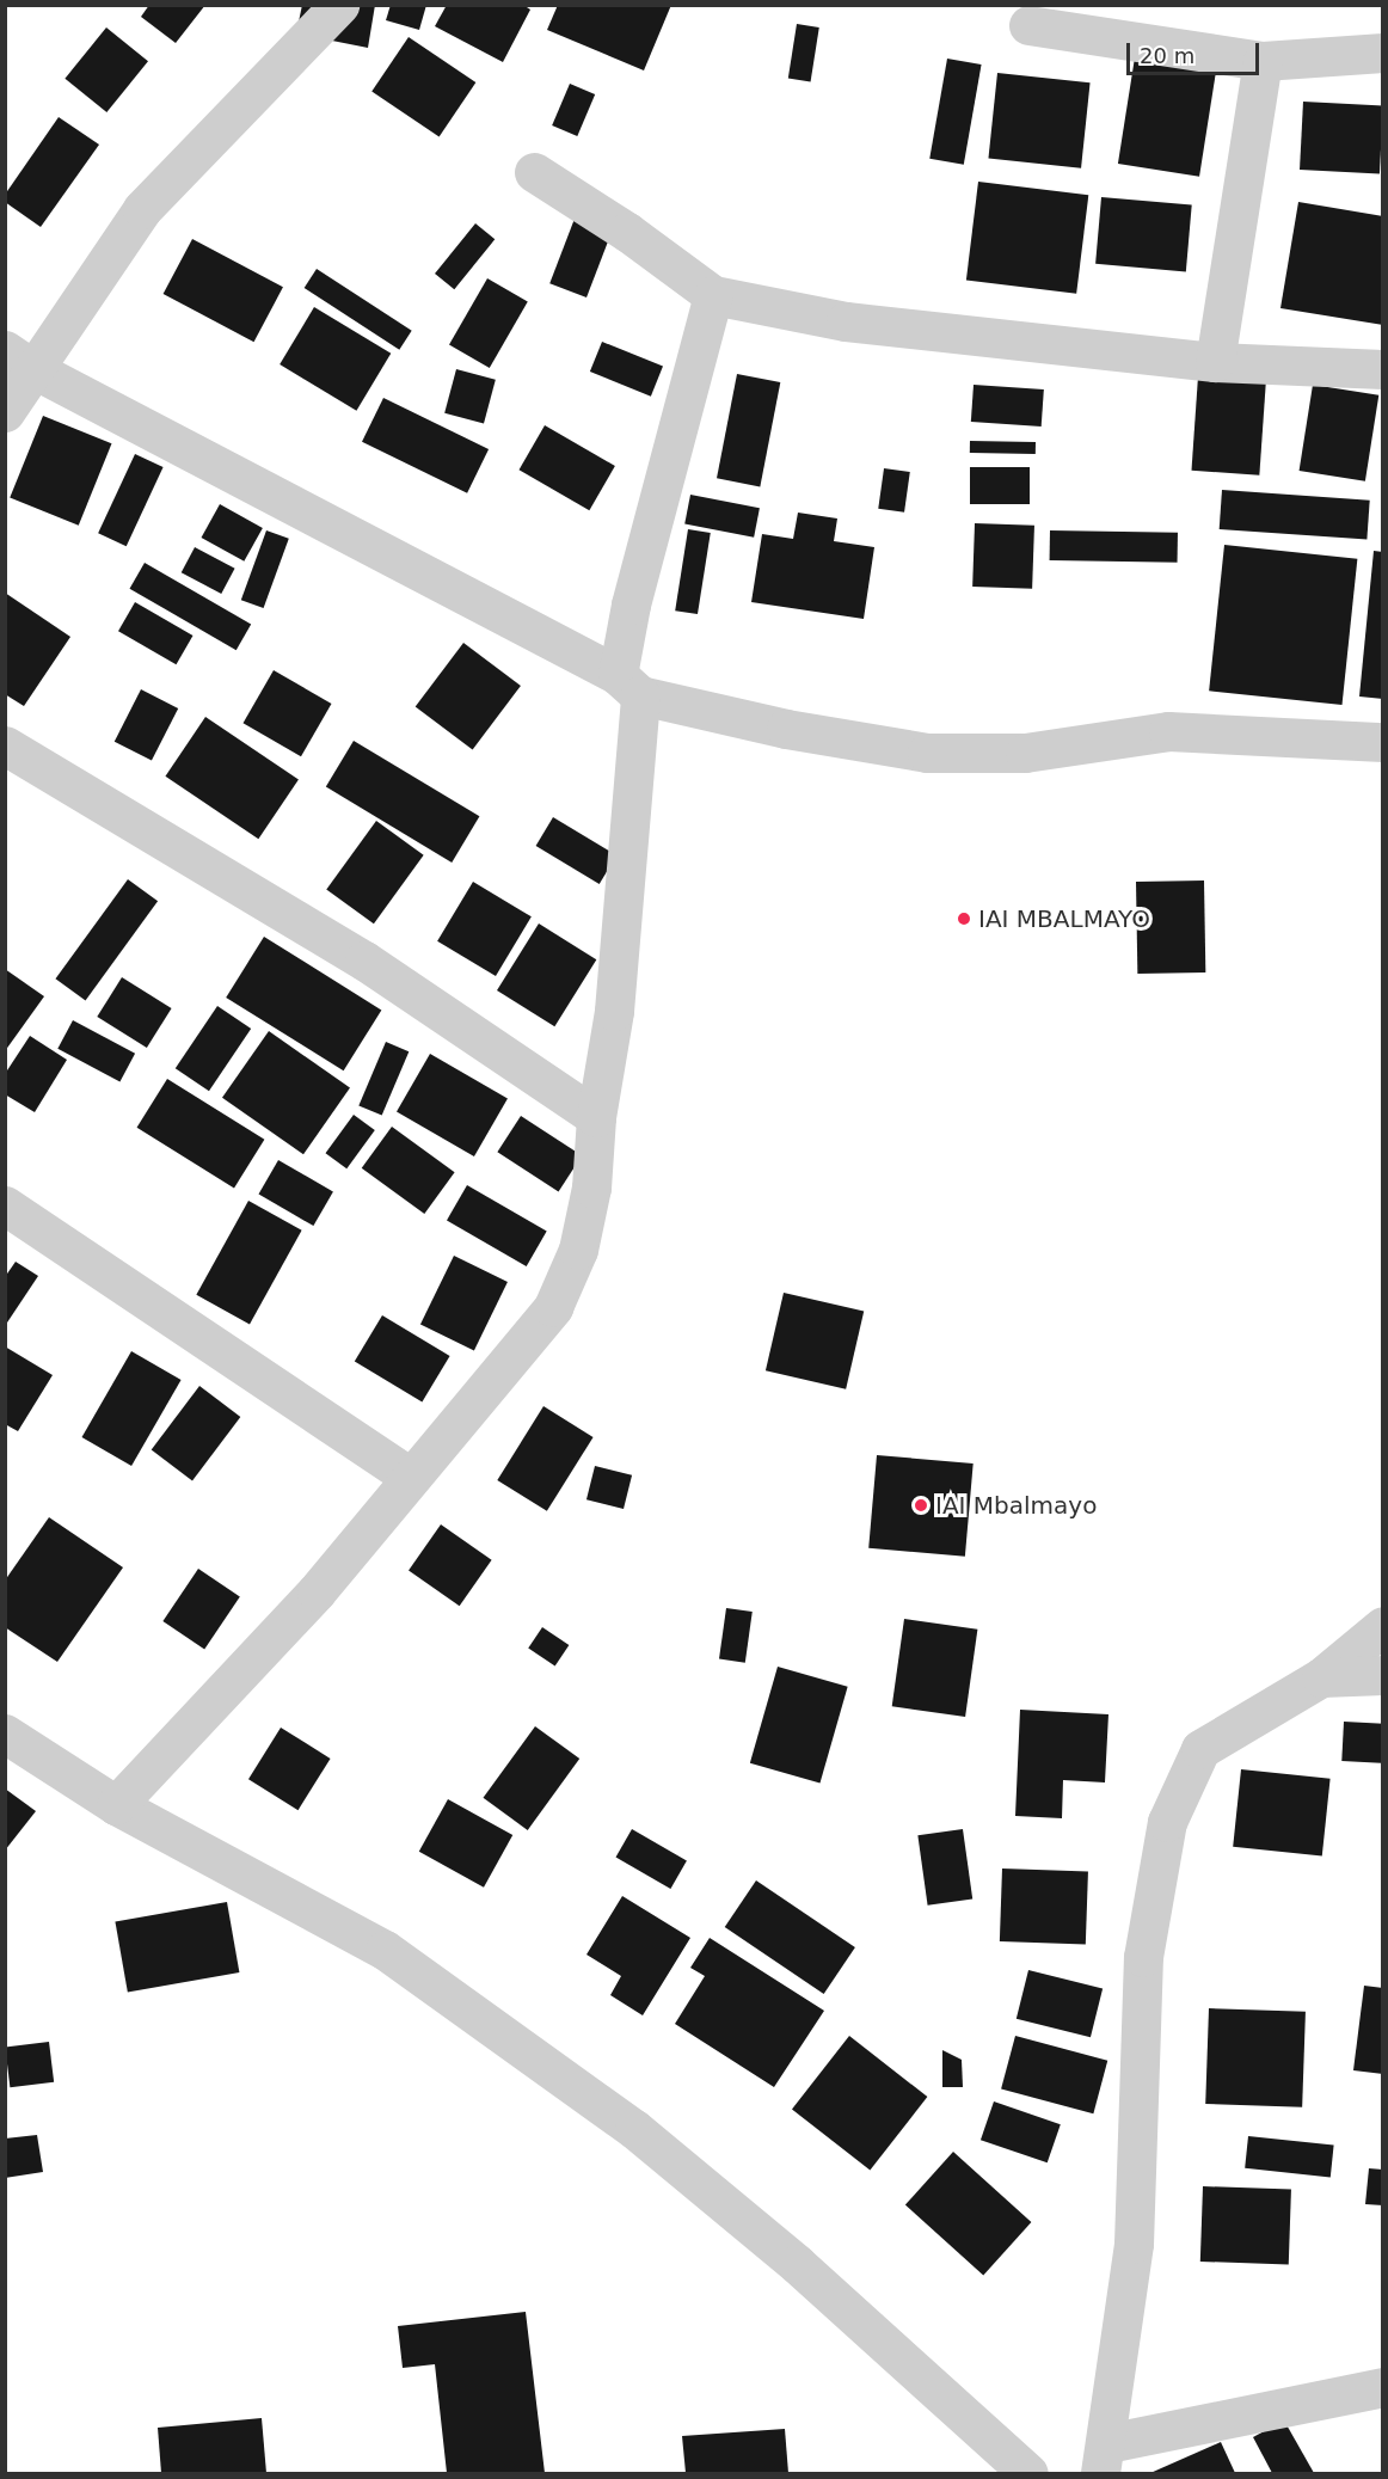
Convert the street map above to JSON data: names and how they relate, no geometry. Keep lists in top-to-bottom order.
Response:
{
  "places": ["IAI MBALMAYO", "IAI Mbalmayo"],
  "scale_bar": "20 m"
}
